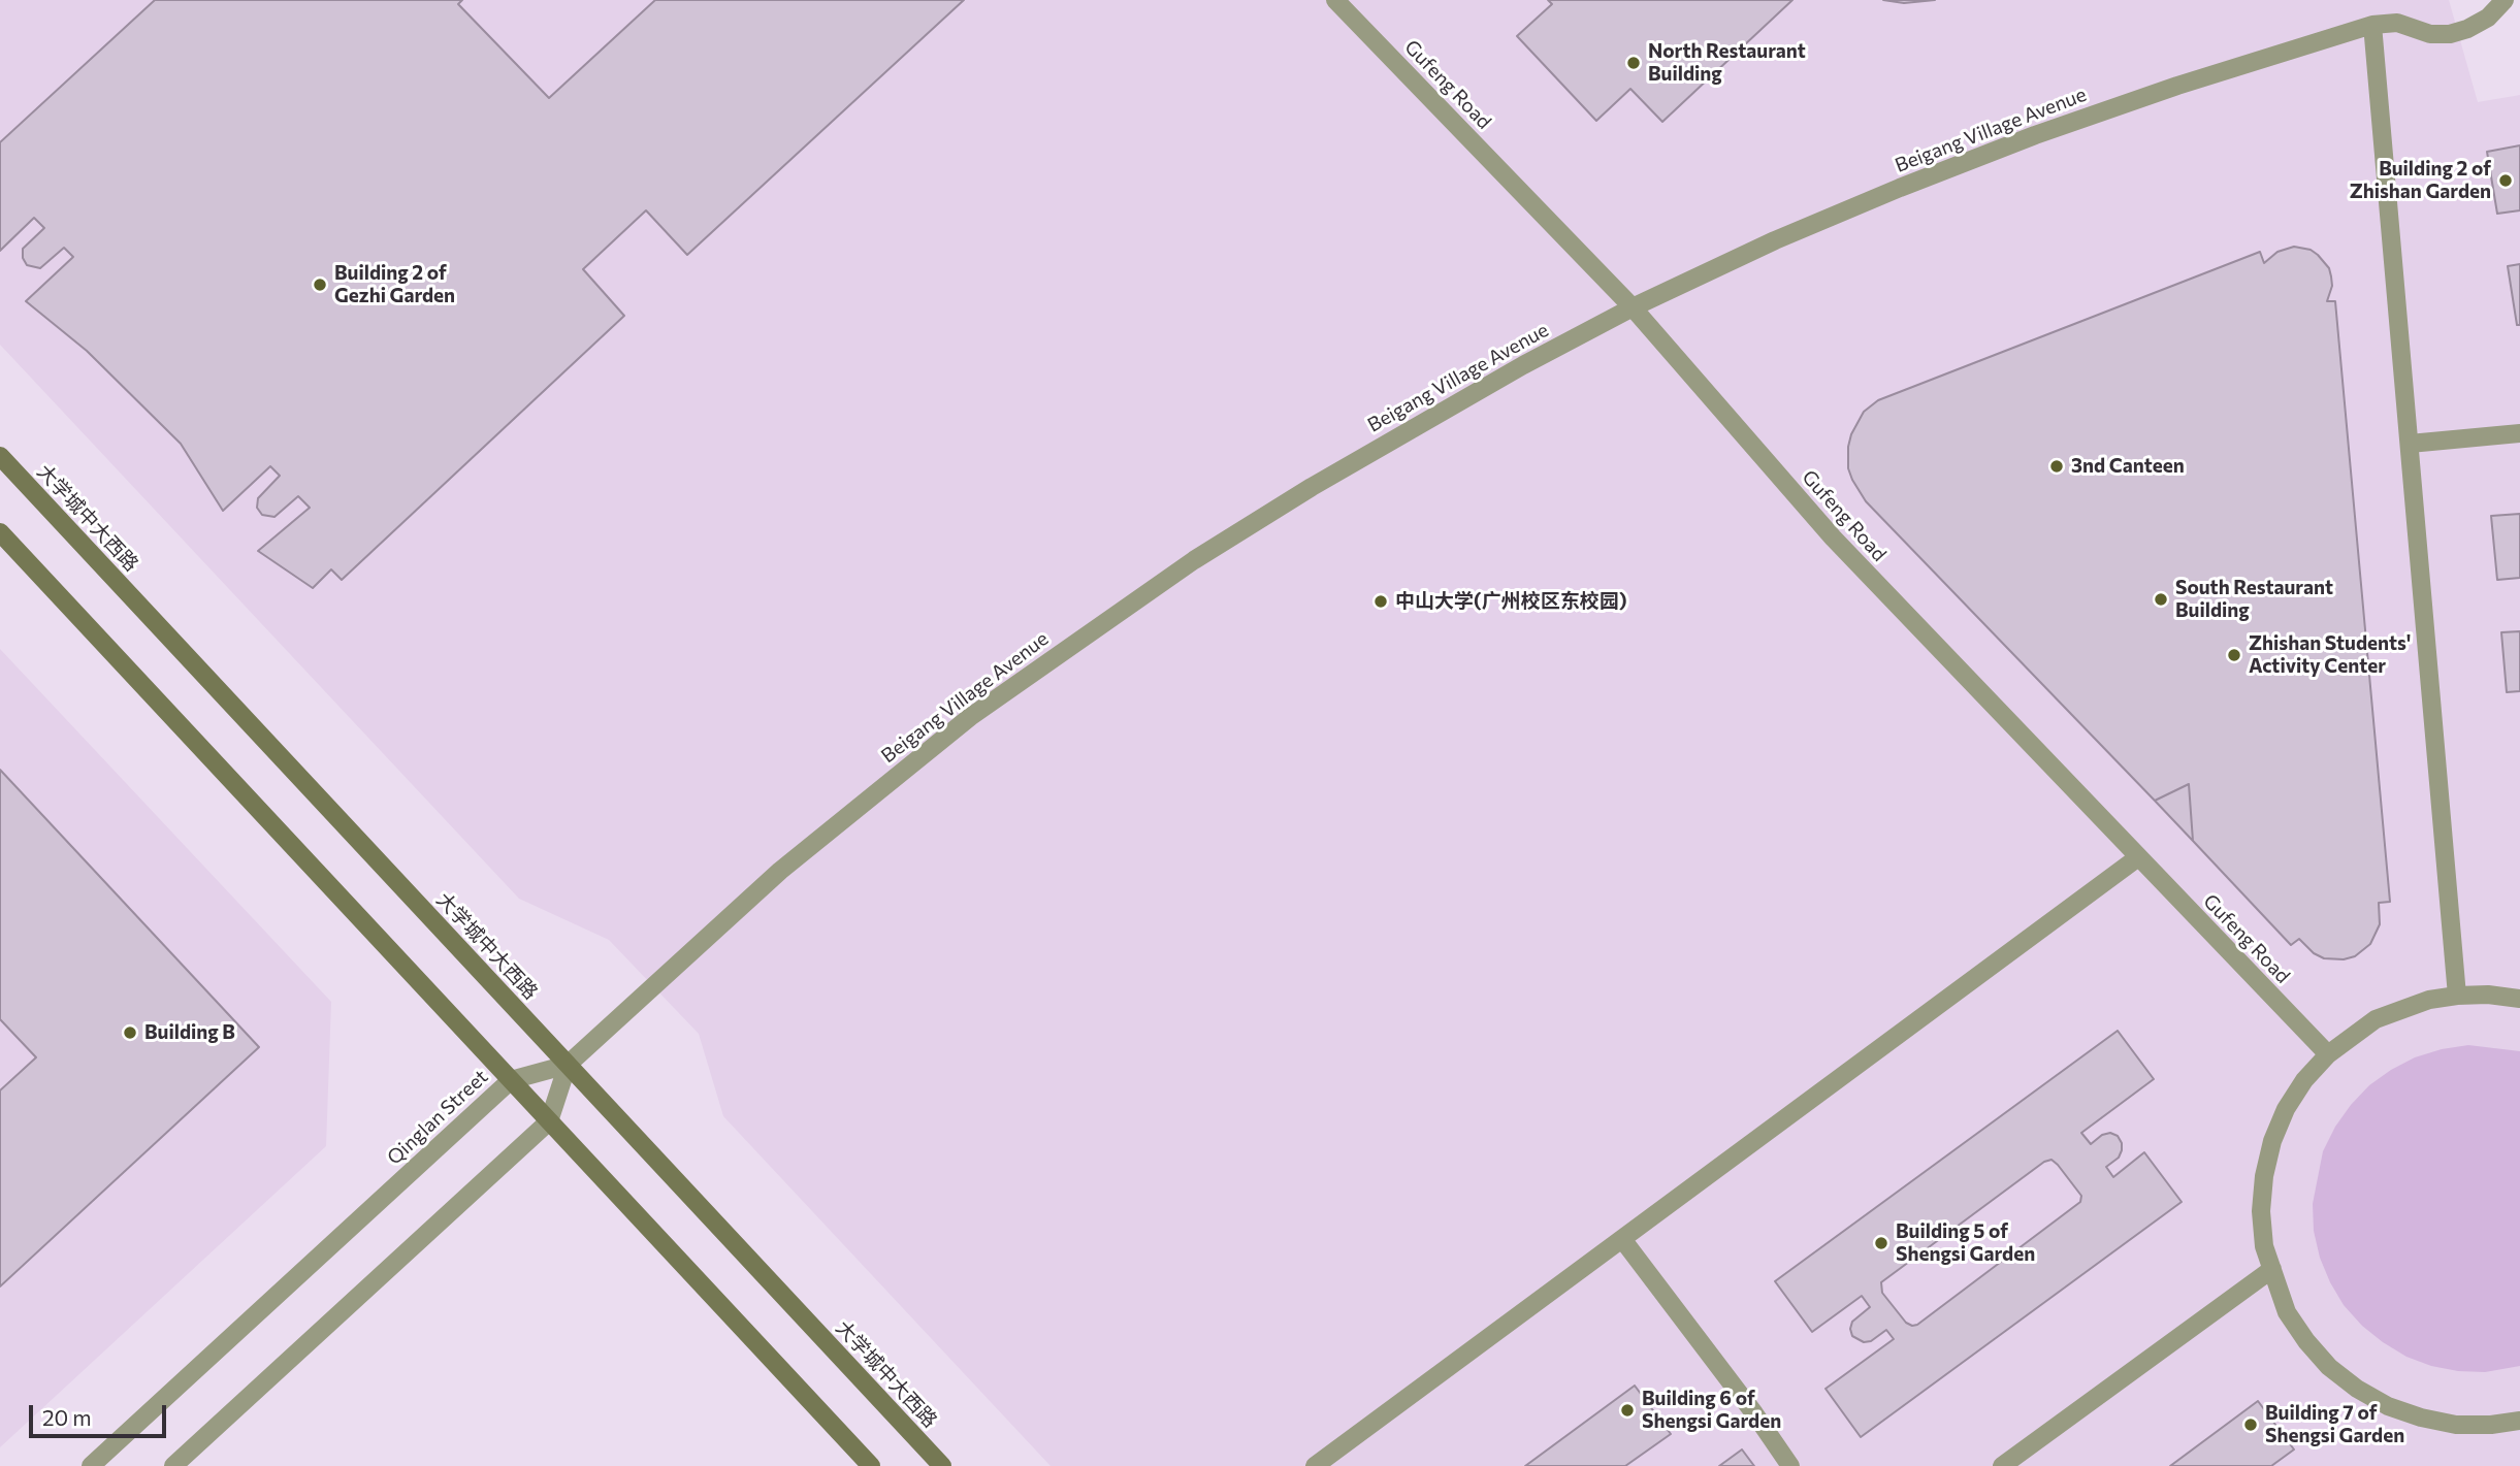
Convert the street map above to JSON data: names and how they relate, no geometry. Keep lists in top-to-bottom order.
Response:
{
  "streets": {
    "main road": ["大学城中大西路"],
    "street": ["Gufeng Road", "Beigang Village Avenue", "Qinglan Street"]
  },
  "crossings": [
    ["Gufeng Road", "Beigang Village Avenue"],
    ["Beigang Village Avenue", "大学城中大西路"],
    ["Beigang Village Avenue", "Qinglan Street"],
    ["大学城中大西路", "Qinglan Street"]
  ],
  "places": [
    "North Restaurant Building",
    "Building 2 of Zhishan Garden",
    "Building 2 of Gezhi Garden",
    "3nd Canteen",
    "South Restaurant Building",
    "中山大学(广州校区东校园)",
    "Zhishan Students' Activity Center",
    "Building B",
    "Building 5 of Shengsi Garden",
    "Building 6 of Shengsi Garden",
    "Building 7 of Shengsi Garden"
  ],
  "scale_bar": "20 m"
}
